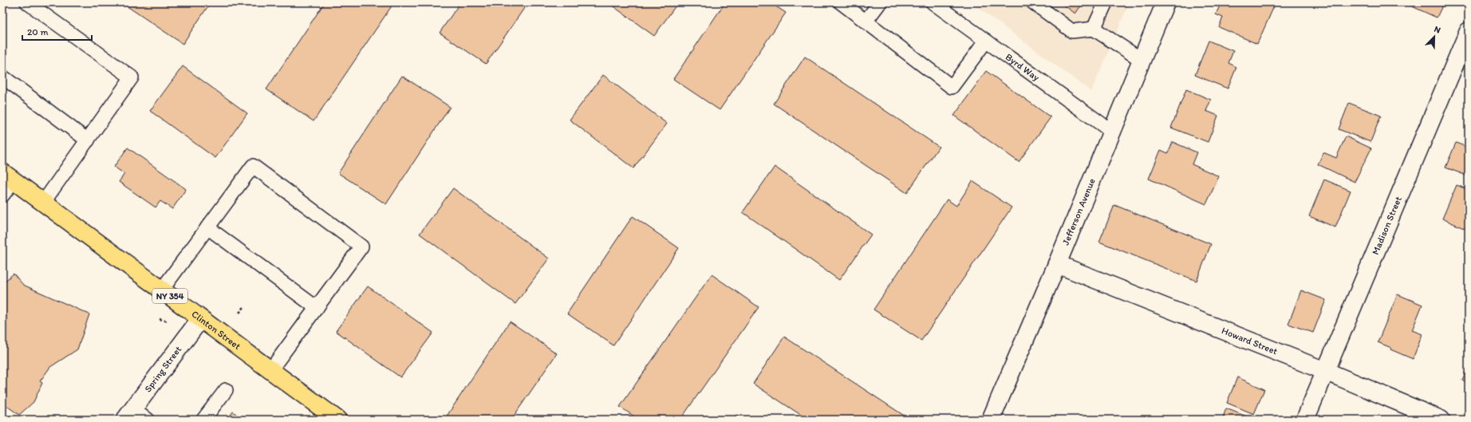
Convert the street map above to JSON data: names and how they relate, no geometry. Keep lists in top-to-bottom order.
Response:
{
  "streets": {
    "main road": ["NY 354", "Clinton Street"],
    "street": [
      "Jefferson Avenue",
      "Madison Street",
      "Howard Street",
      "Spring Street"
    ],
    "lane": ["Byrd Way"]
  },
  "crossings": [
    ["Byrd Way", "Jefferson Avenue"],
    ["Jefferson Avenue", "Howard Street"],
    ["Madison Street", "Howard Street"],
    ["Clinton Street", "Spring Street"]
  ],
  "scale_bar": "20 m",
  "north": "top right"
}
